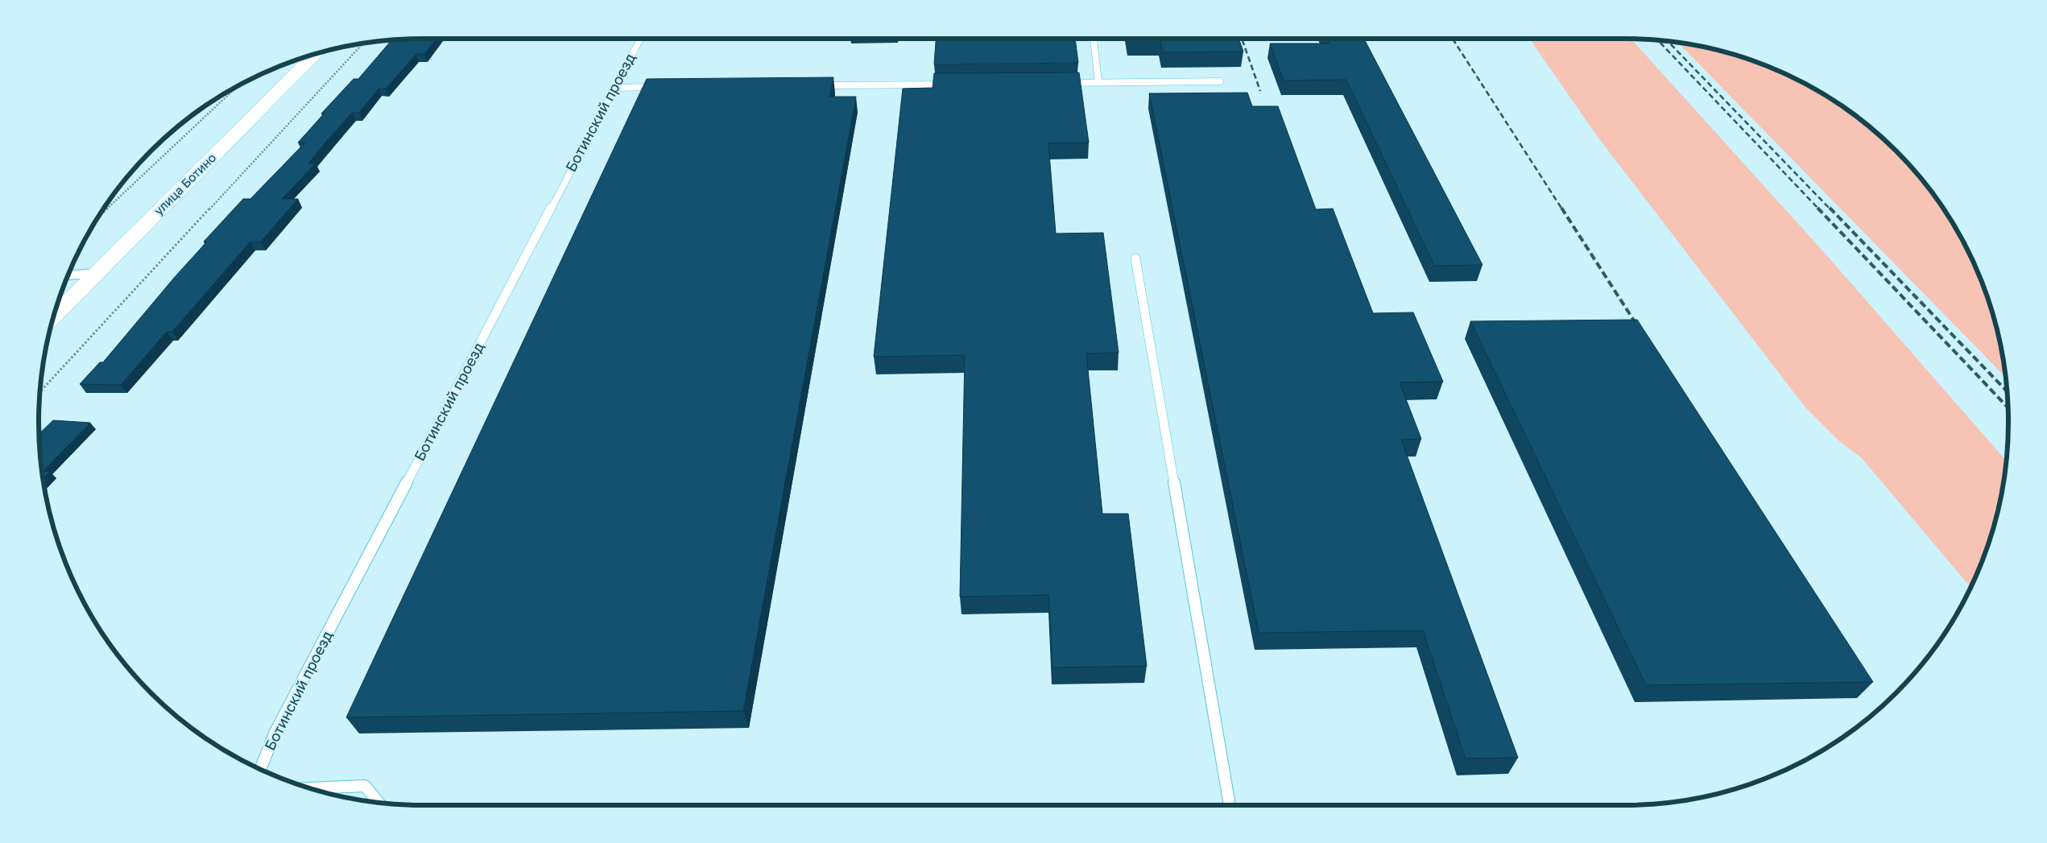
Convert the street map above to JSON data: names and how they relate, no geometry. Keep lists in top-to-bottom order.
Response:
{
  "streets": {
    "main road": ["улица Ботино"],
    "lane": ["Ботинский проезд"]
  }
}
